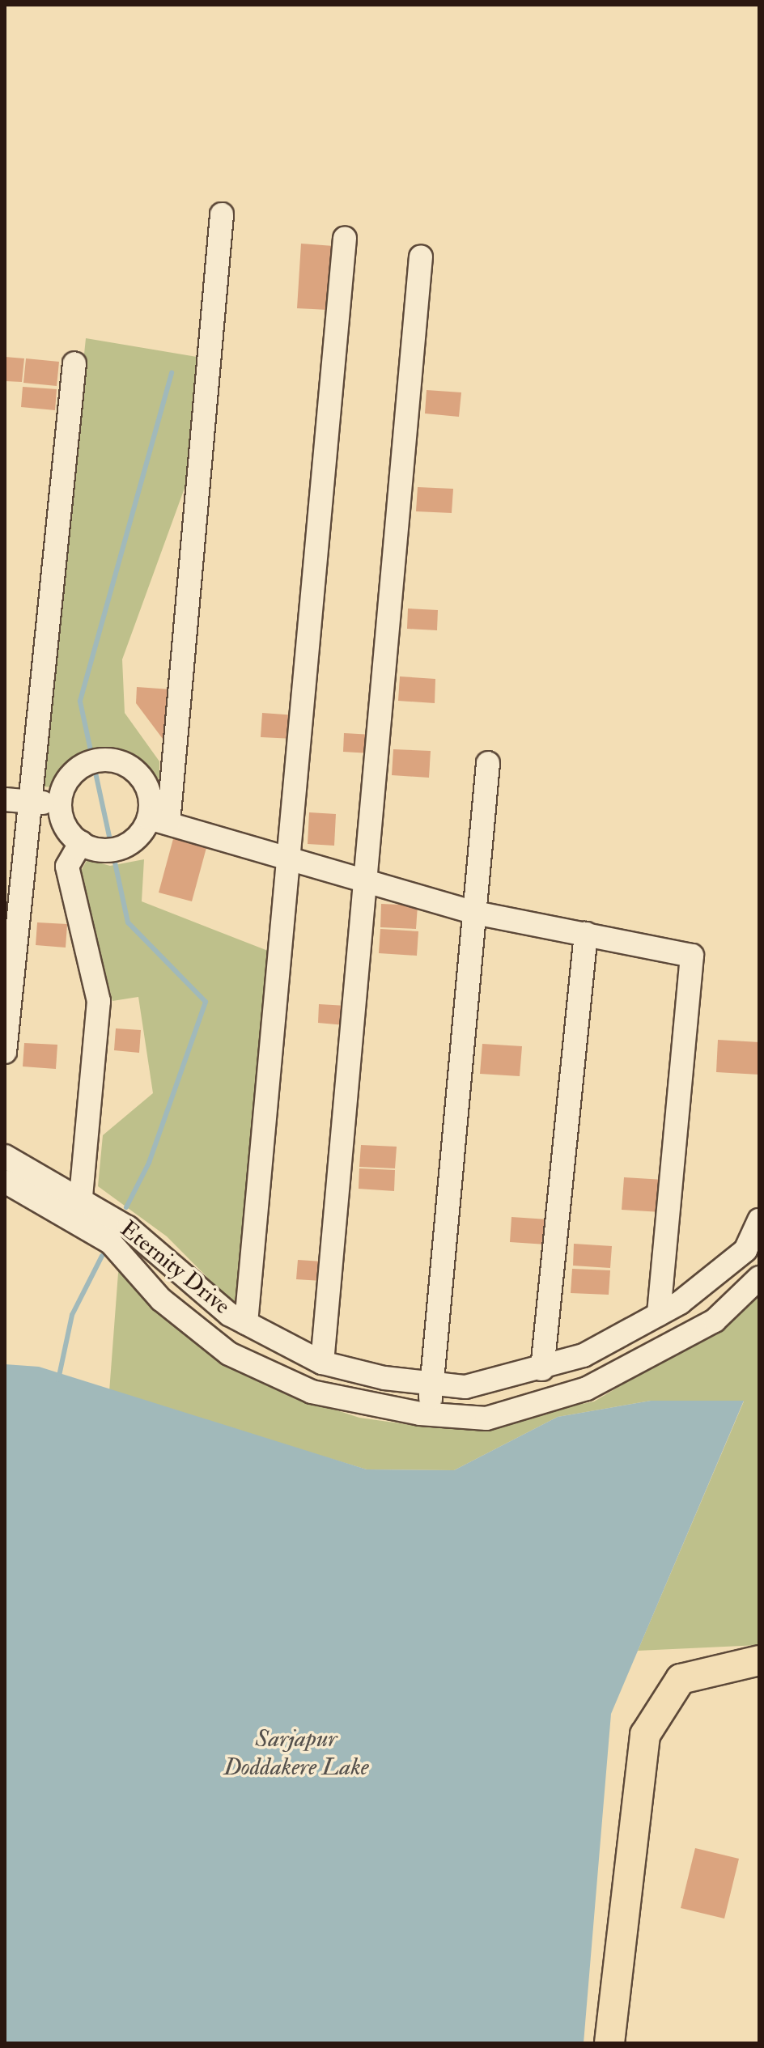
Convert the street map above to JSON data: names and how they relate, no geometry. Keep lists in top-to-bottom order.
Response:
{
  "streets": {
    "street": ["Eternity Drive"]
  },
  "water": ["Sarjapur Doddakere Lake"]
}
